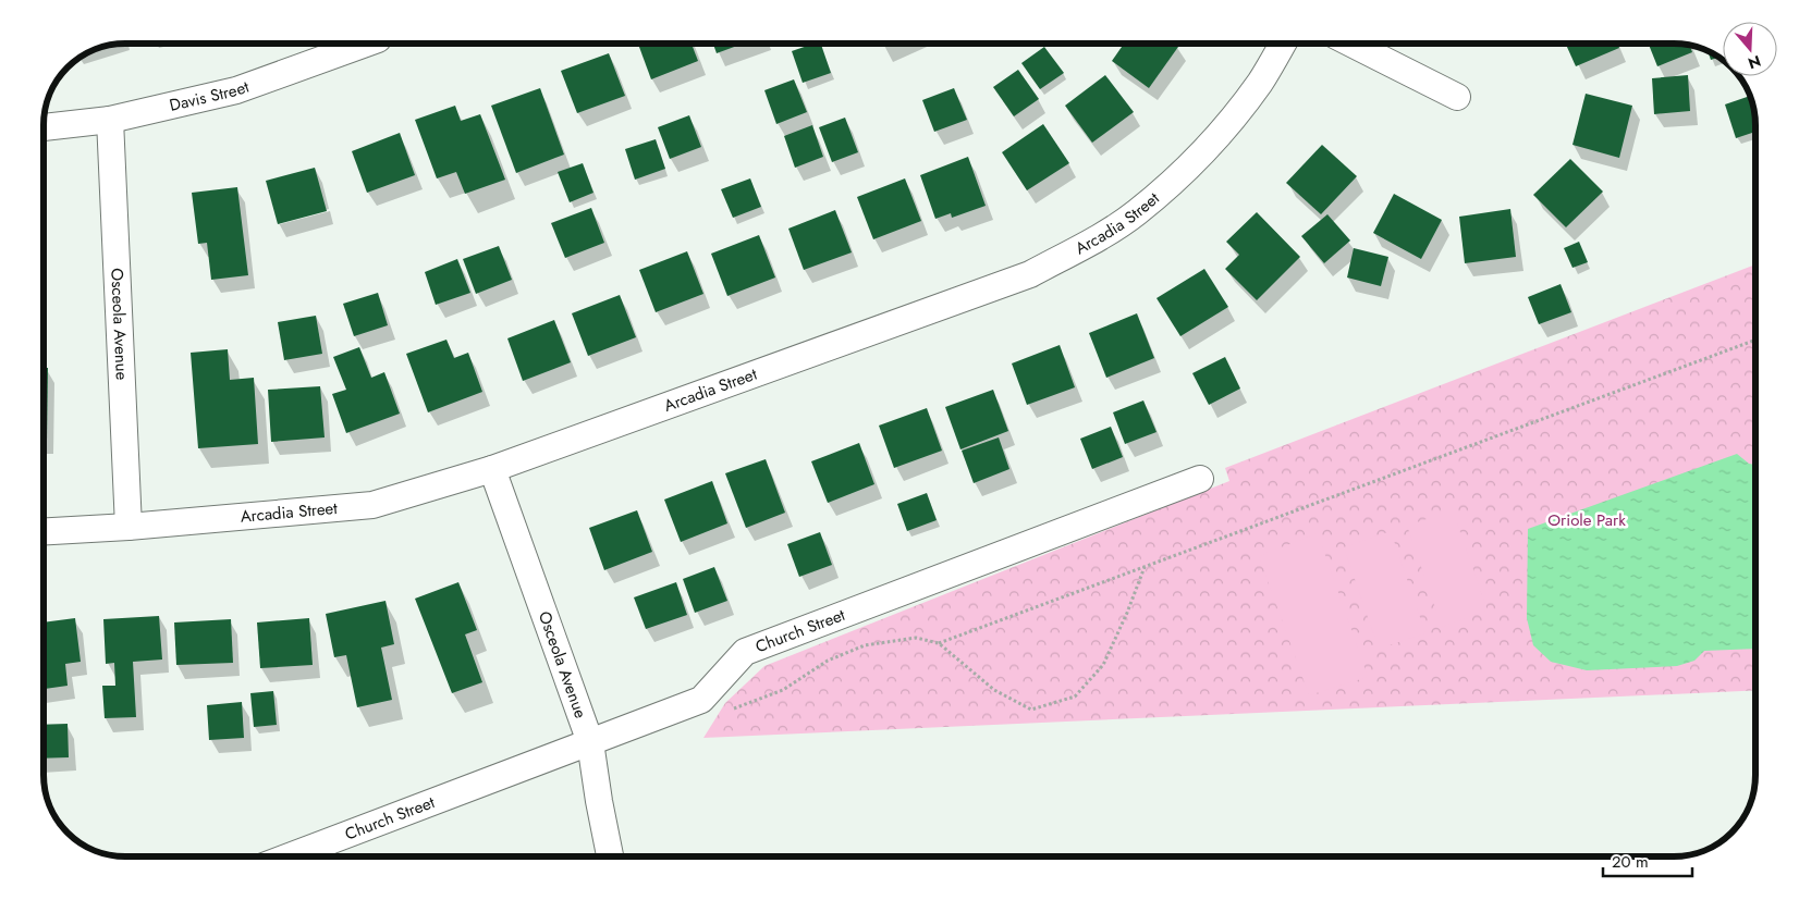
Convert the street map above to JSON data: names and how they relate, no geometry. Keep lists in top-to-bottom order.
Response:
{
  "streets": {
    "street": [
      "Davis Street",
      "Arcadia Street",
      "Osceola Avenue",
      "Church Street"
    ]
  },
  "crossings": [
    ["Davis Street", "Osceola Avenue"],
    ["Arcadia Street", "Osceola Avenue"],
    ["Osceola Avenue", "Church Street"]
  ],
  "parks": ["Oriole Park"],
  "scale_bar": "20 m",
  "north": "bottom"
}
